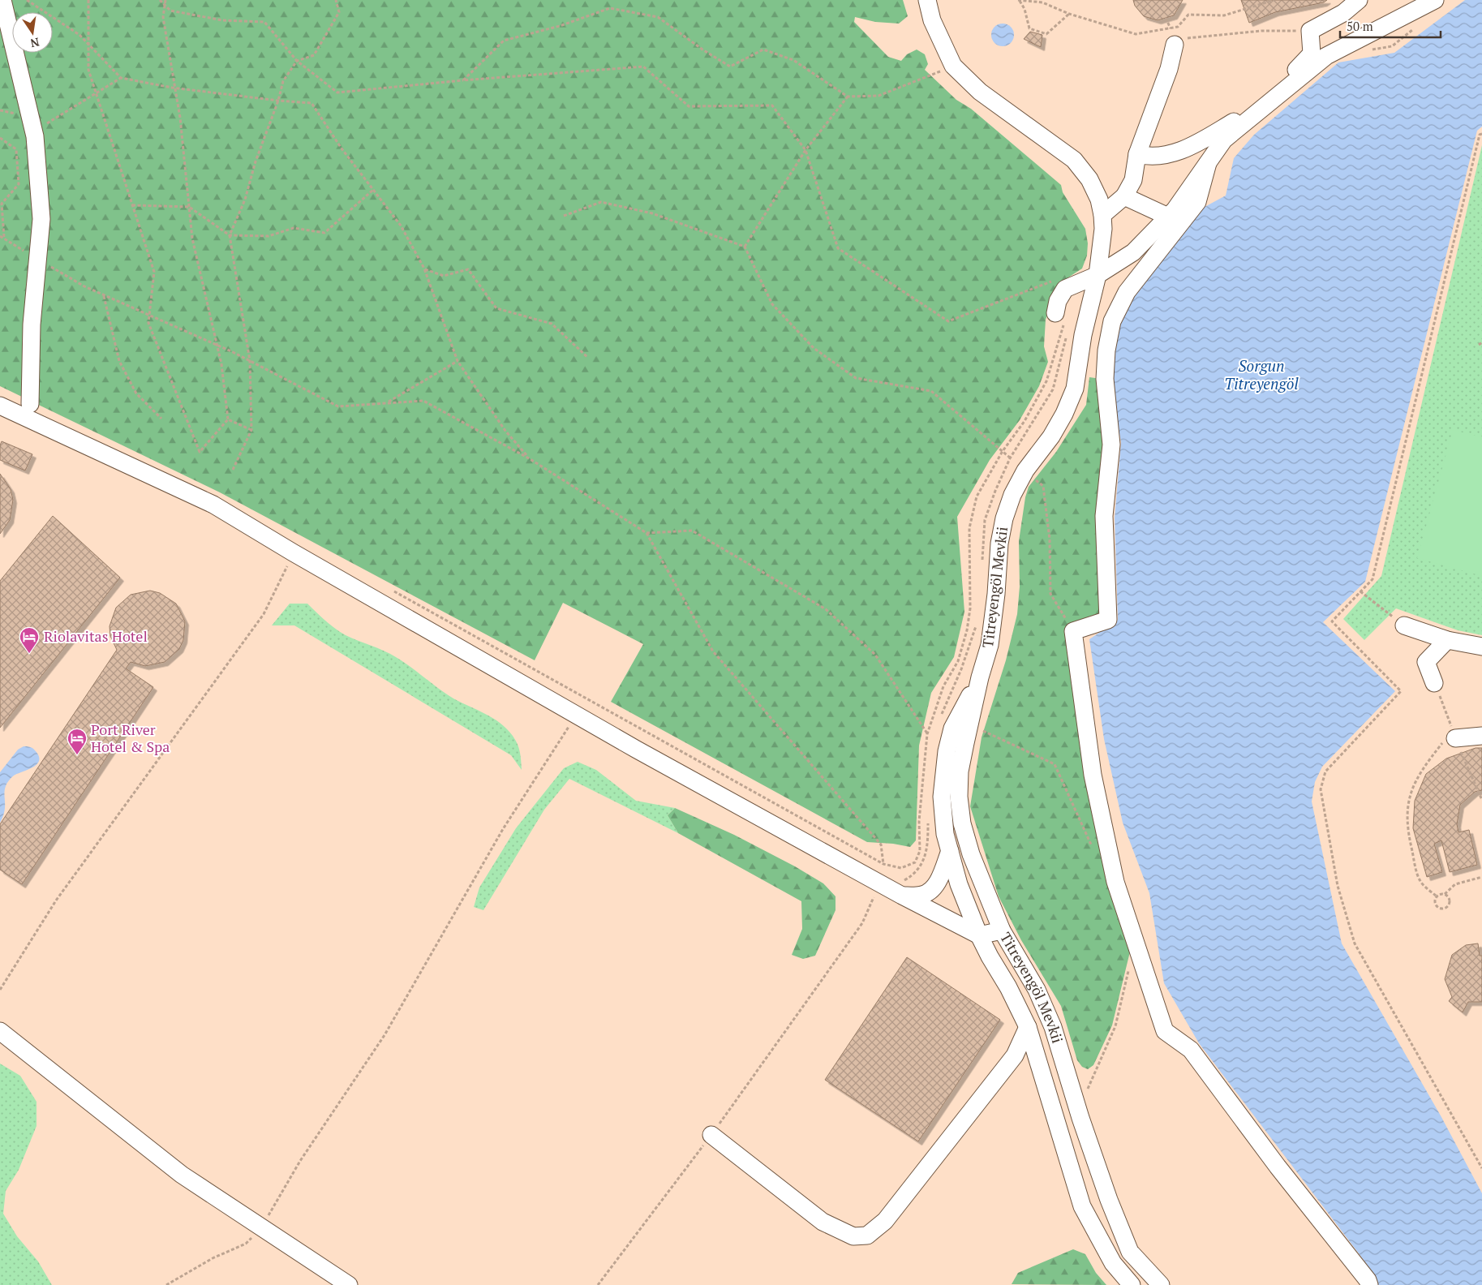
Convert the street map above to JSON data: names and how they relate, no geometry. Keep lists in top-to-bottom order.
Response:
{
  "streets": {
    "street": ["Titreyengöl Mevkii"]
  },
  "water": ["Sorgun Titreyengöl"],
  "places": {
    "hotel": ["Riolavitas Hotel", "Port River Hotel & Spa"]
  },
  "scale_bar": "50 m",
  "north": "bottom"
}
